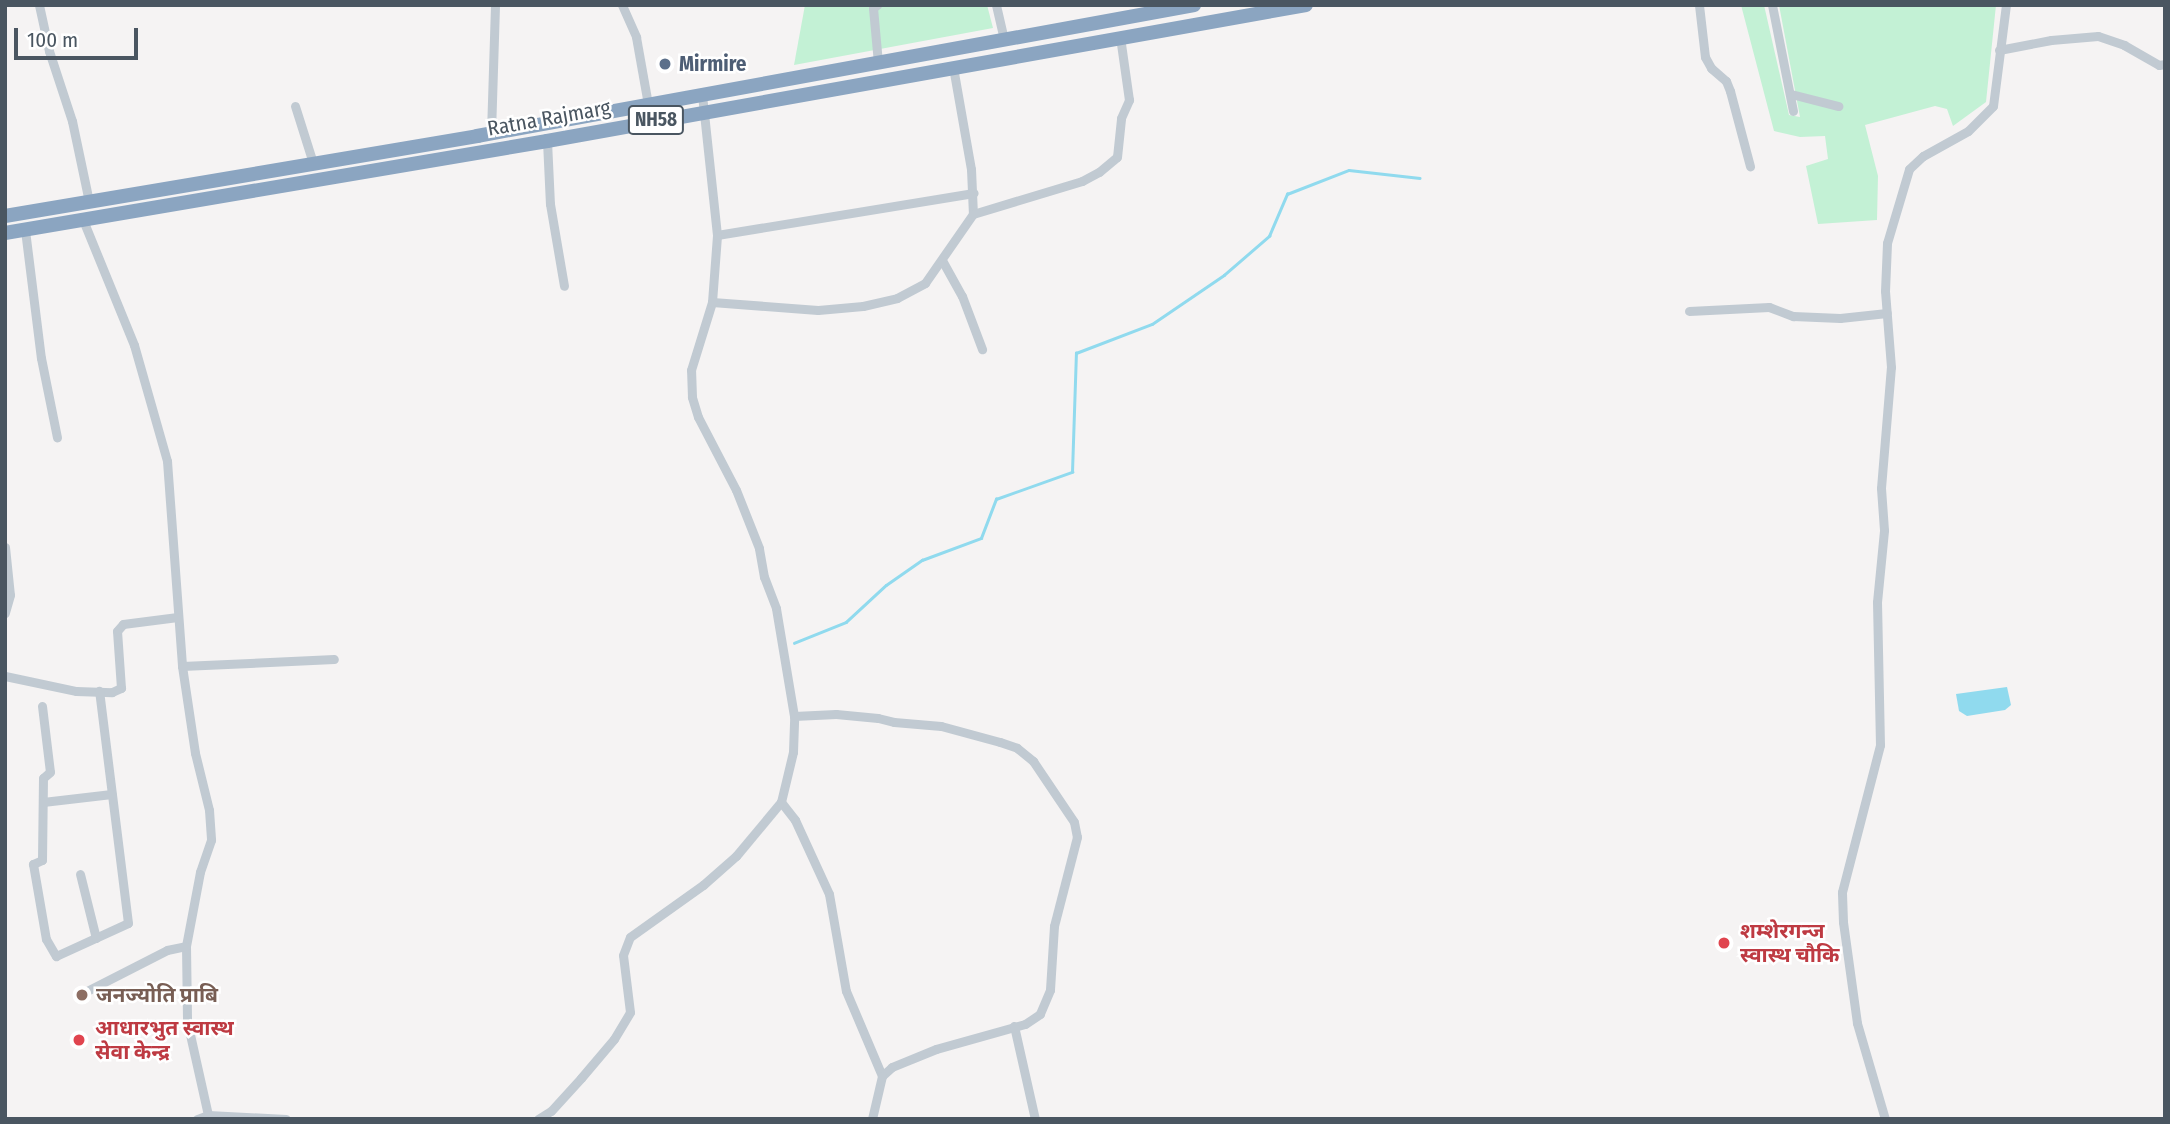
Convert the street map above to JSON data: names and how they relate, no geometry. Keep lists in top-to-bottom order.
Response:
{
  "streets": {
    "highway": ["Ratna Rajmarg", "NH58"]
  },
  "places": [
    "Mirmire",
    "शम्शेरगन्ज स्वास्थ चौकि",
    "जनज्योति प्राबि",
    "आधारभुत स्वास्थ सेवा केन्द्र"
  ],
  "scale_bar": "100 m"
}
